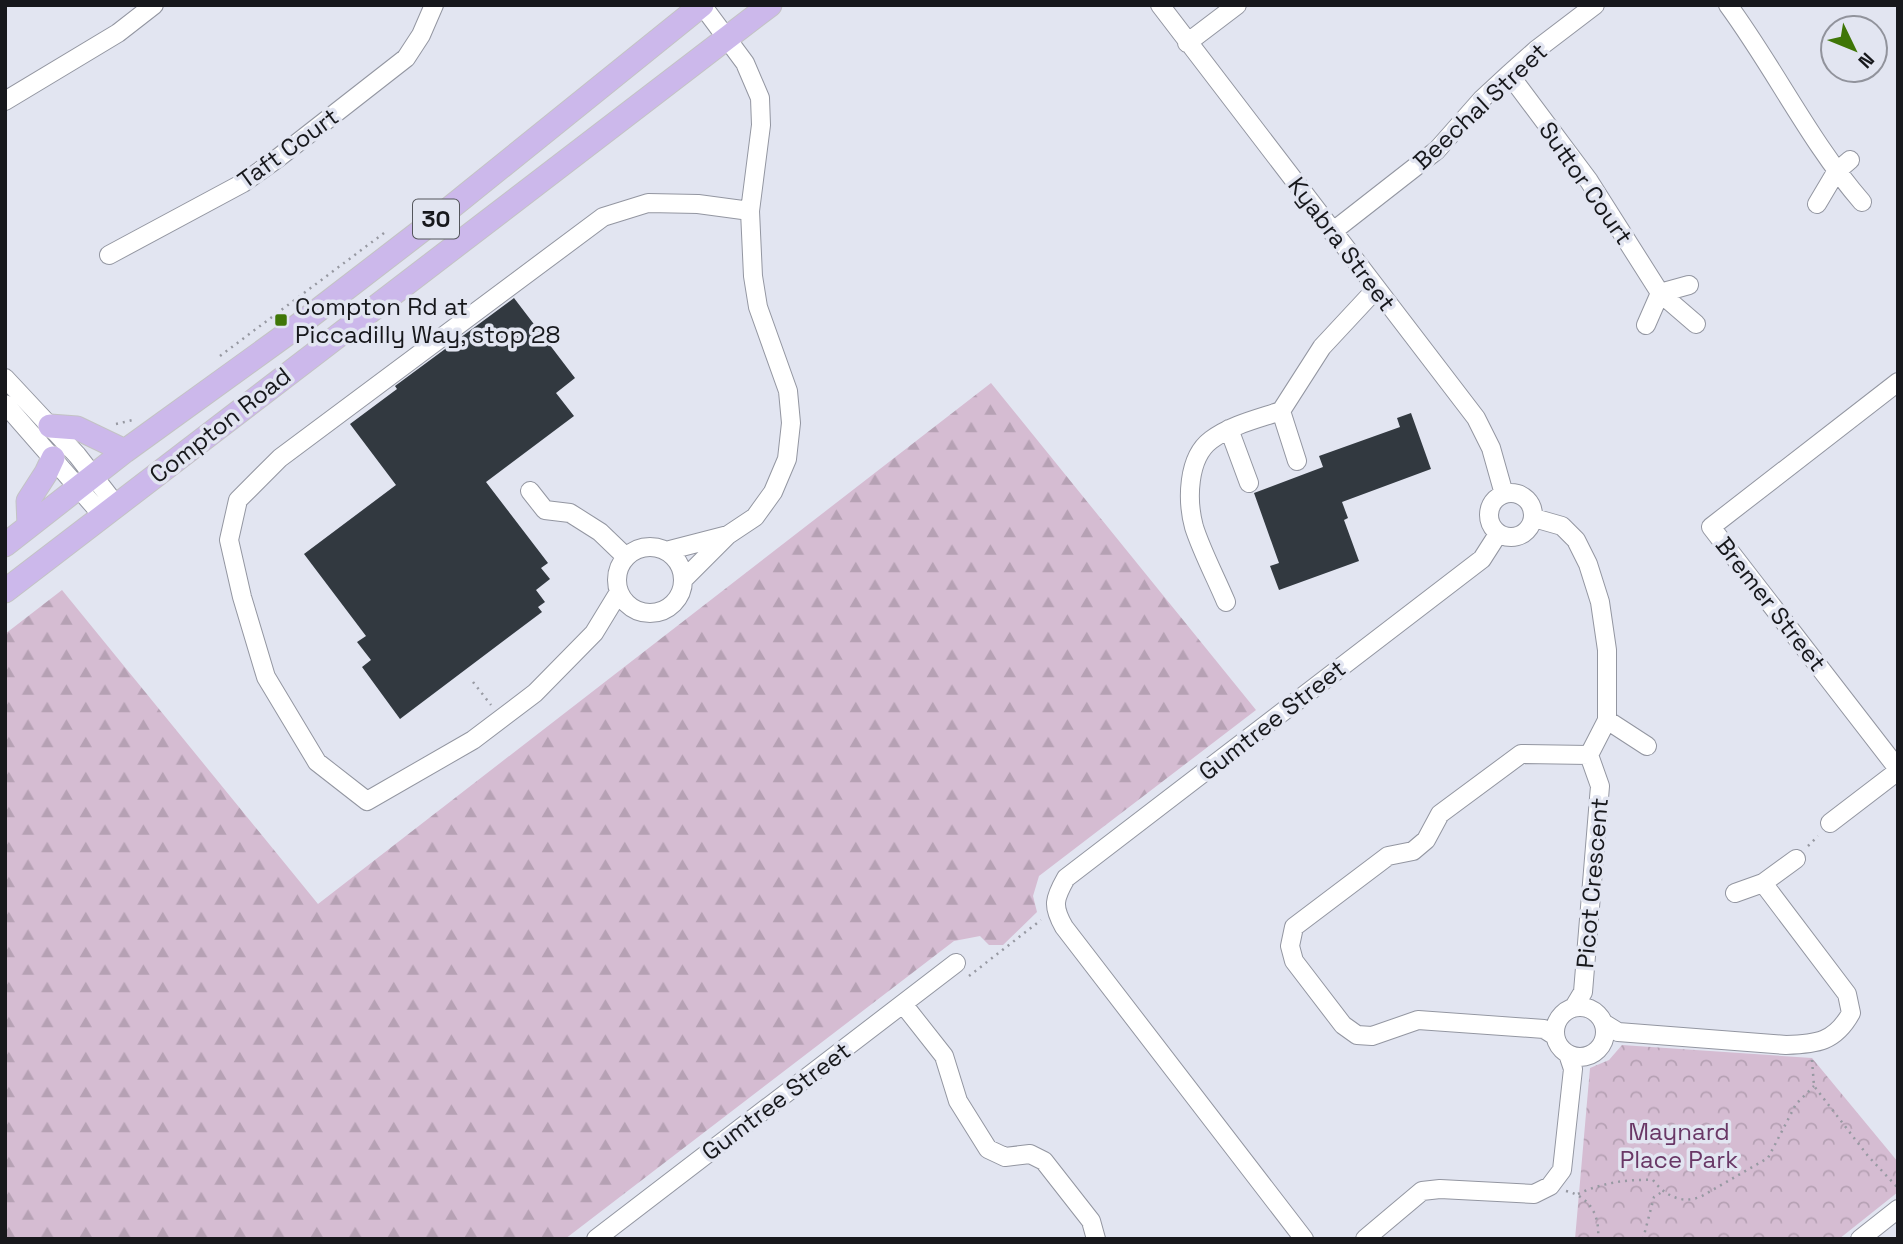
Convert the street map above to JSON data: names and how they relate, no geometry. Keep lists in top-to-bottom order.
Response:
{
  "streets": {
    "main road": ["30", "Compton Road"],
    "street": [
      "Beechal Street",
      "Taft Court",
      "Suttor Court",
      "Kyabra Street",
      "Bremer Street",
      "Gumtree Street",
      "Picot Crescent"
    ]
  },
  "crossings": [
    ["Beechal Street", "Suttor Court"],
    ["Beechal Street", "Kyabra Street"],
    ["Kyabra Street", "Gumtree Street"]
  ],
  "parks": ["Maynard Place Park"],
  "places": {
    "transit": ["Compton Rd at Piccadilly Way, stop 28"]
  },
  "north": "bottom right"
}
